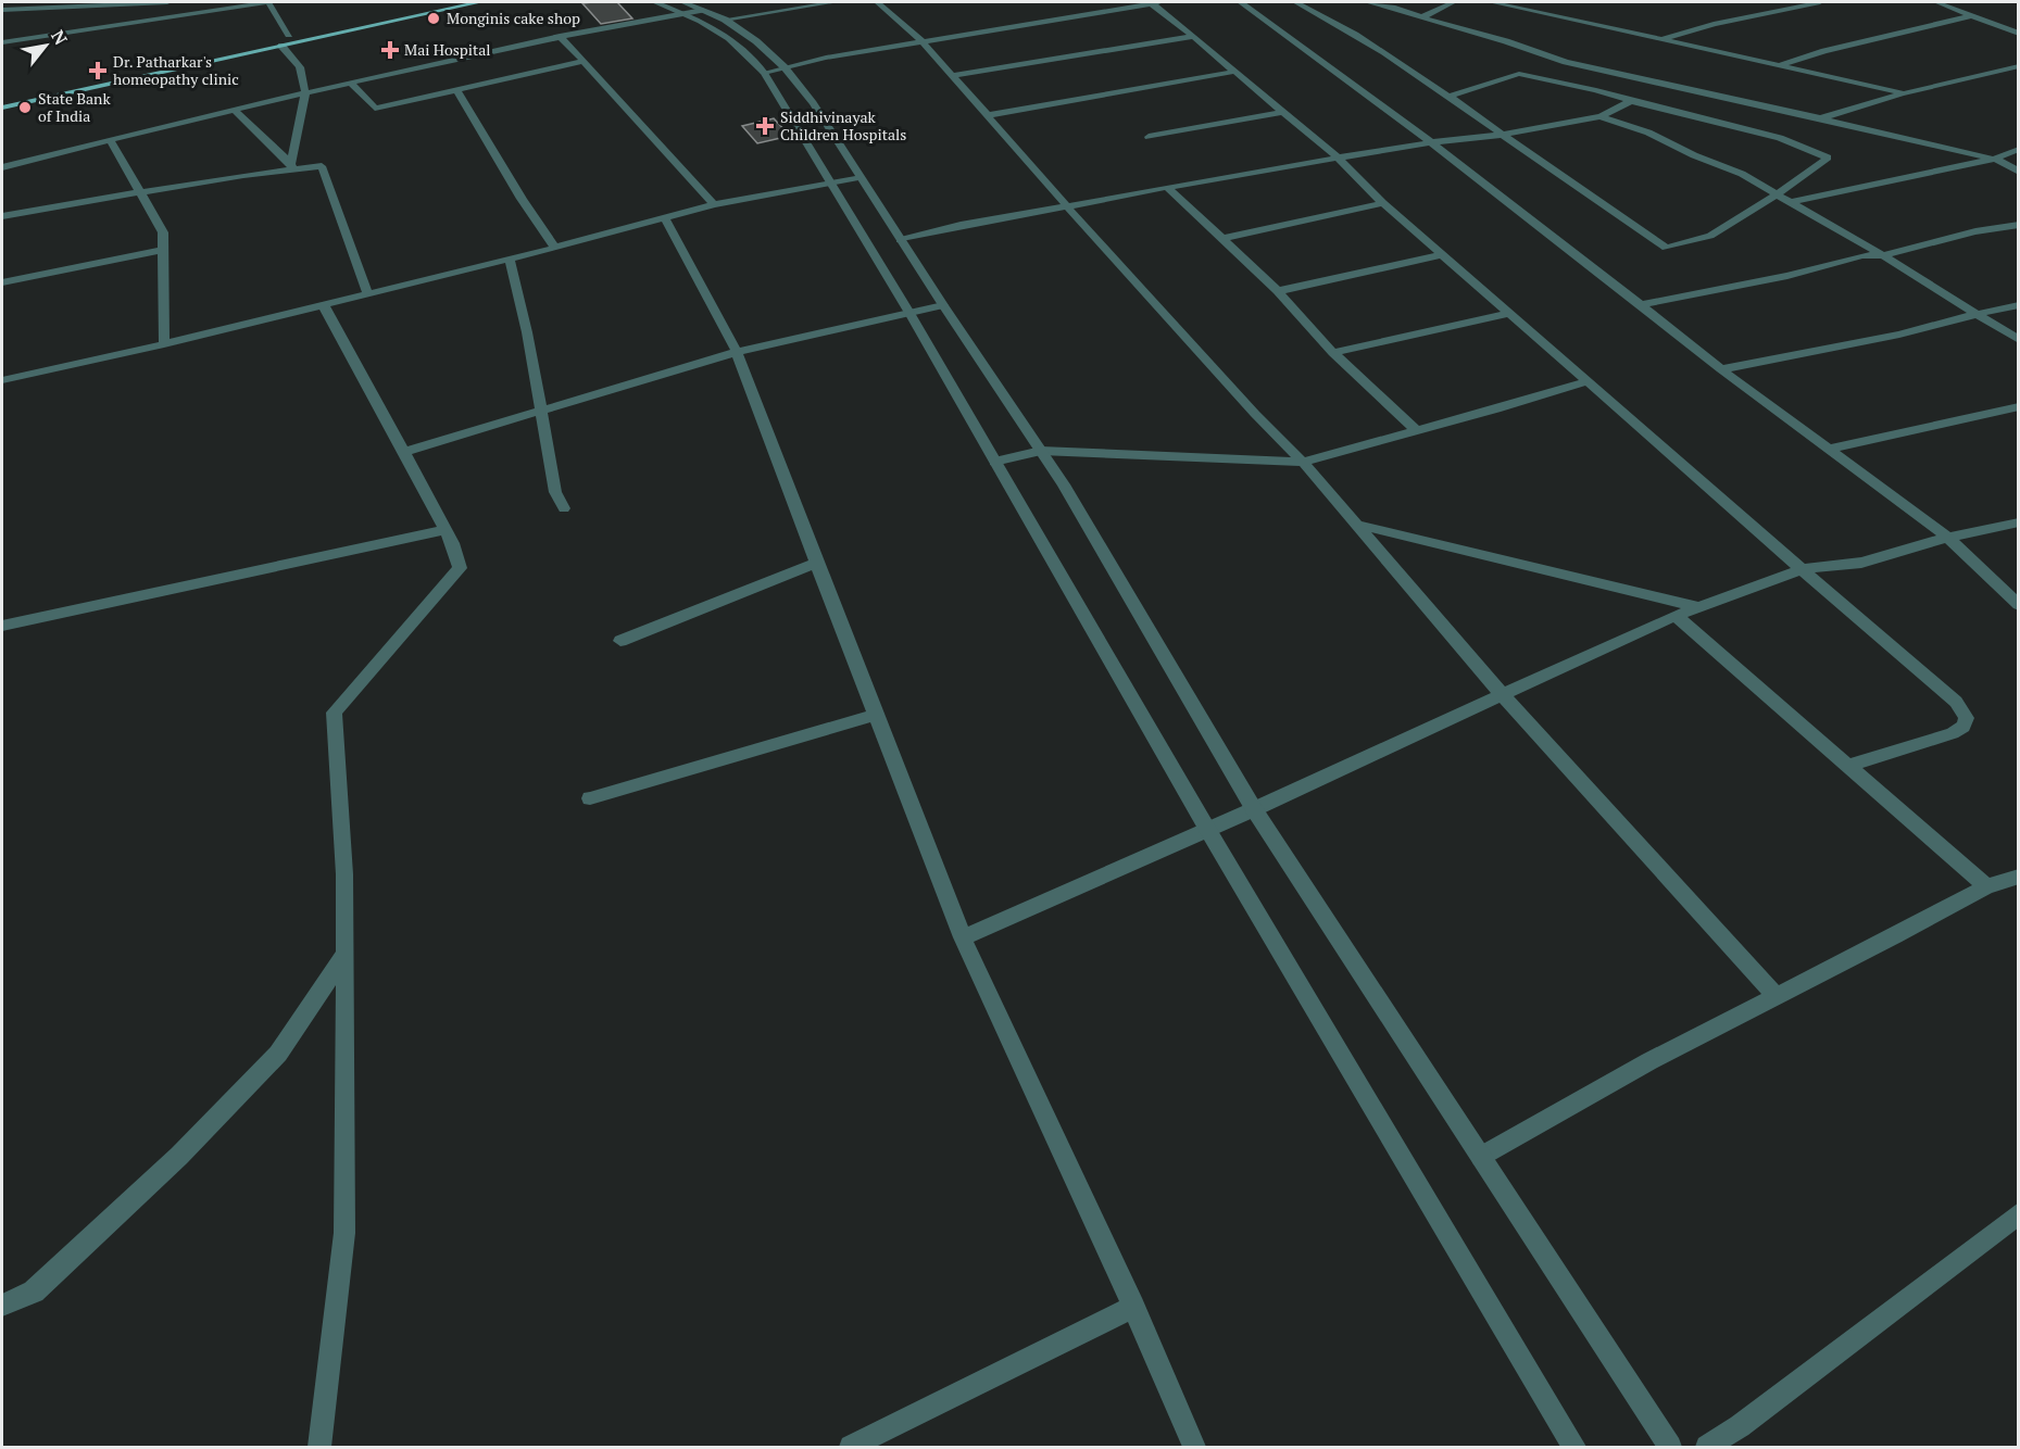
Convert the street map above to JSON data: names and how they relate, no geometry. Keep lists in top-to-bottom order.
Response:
{
  "places": {
    "other": ["Monginis cake shop", "State Bank of India"],
    "health": ["Mai Hospital", "Dr. Patharkar's homeopathy clinic", "Siddhivinayak Children Hospitals"]
  },
  "north": "top right"
}
